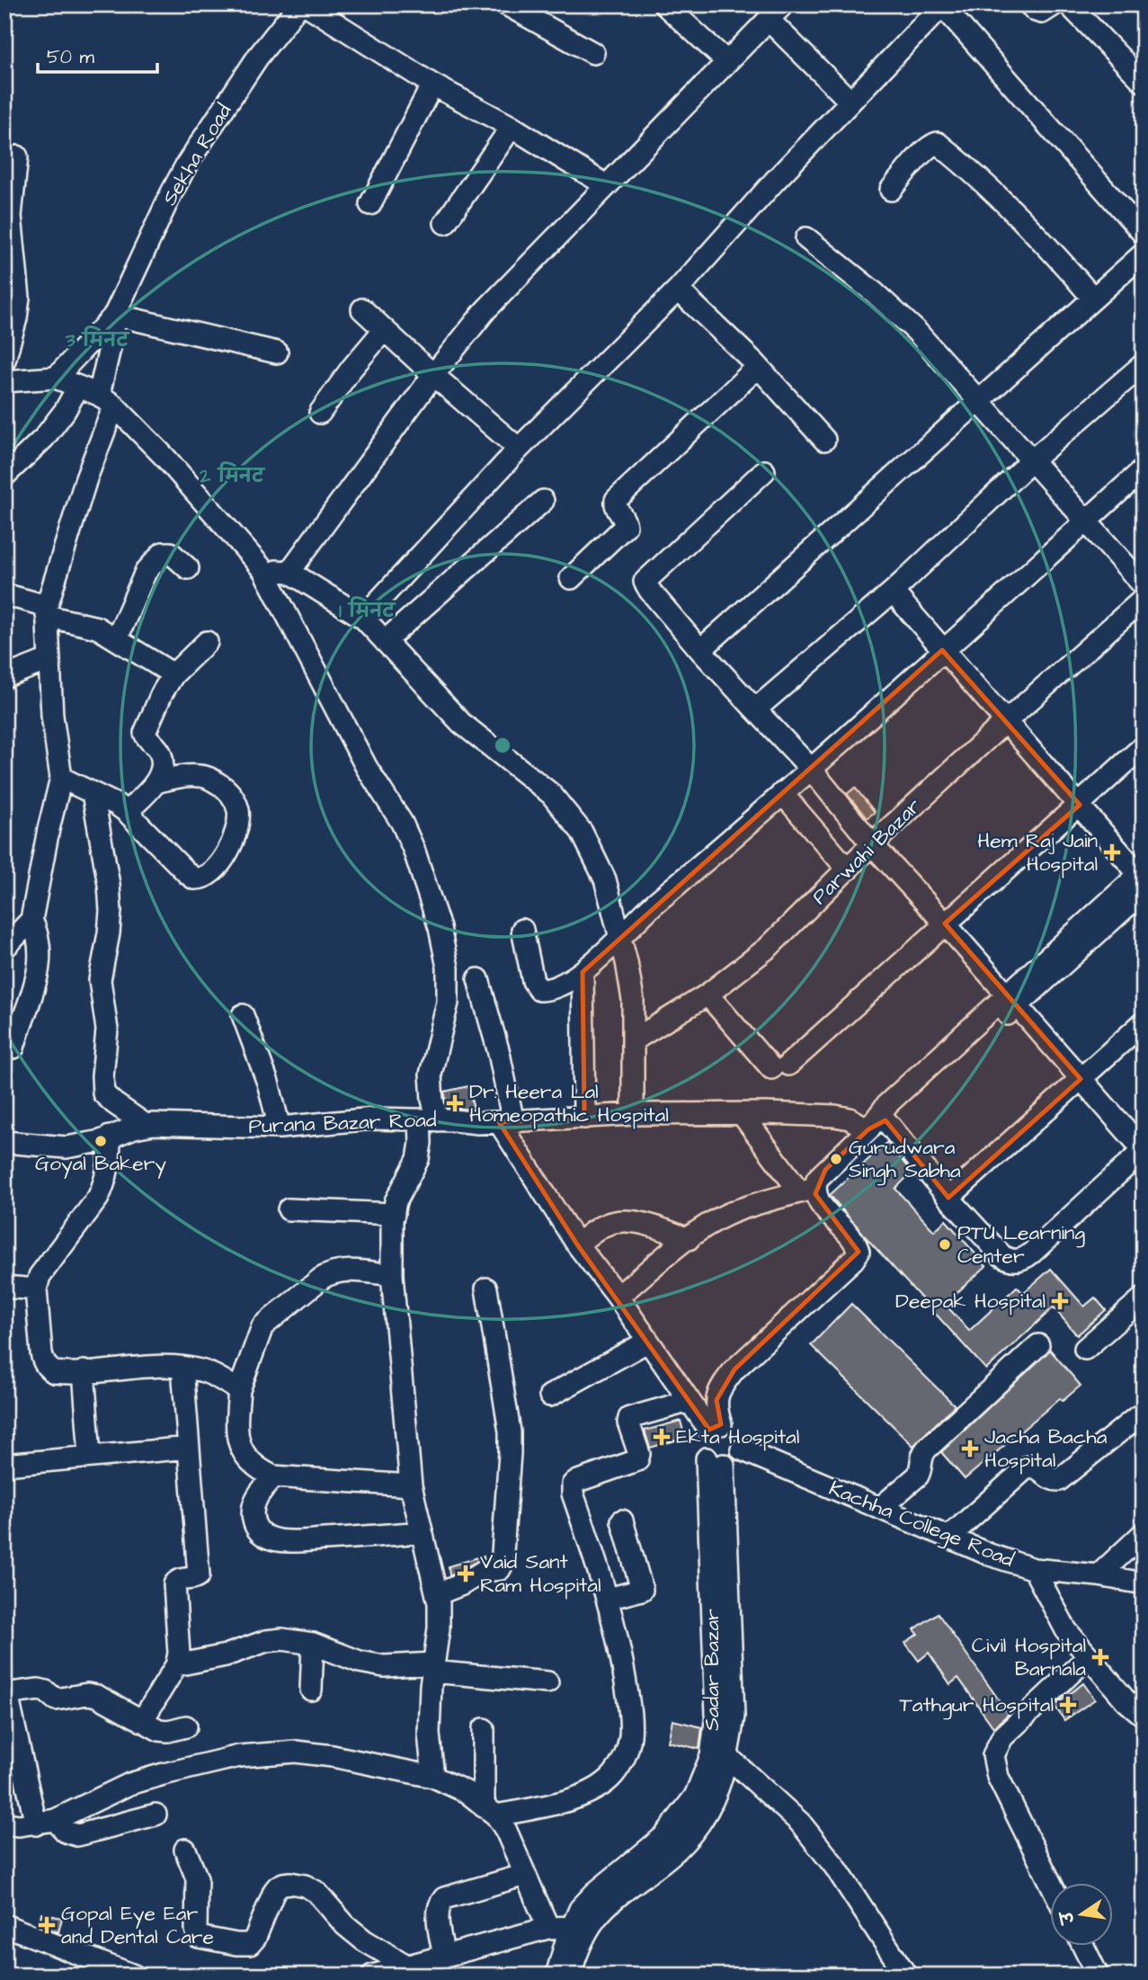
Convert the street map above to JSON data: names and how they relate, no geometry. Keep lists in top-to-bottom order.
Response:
{
  "streets": {
    "street": [
      "Sekha Road",
      "Parwahi Bazar",
      "Purana Bazar Road",
      "Kachha College Road",
      "Sadar Bazar"
    ]
  },
  "crossings": [
    ["Kachha College Road", "Sadar Bazar"]
  ],
  "places": {
    "health": [
      "Hem Raj Jain Hospital",
      "Dr. Heera Lal Homeopathic Hospital",
      "Deepak Hospital",
      "Ekta Hospital",
      "Jacha Bacha Hospital",
      "Vaid Sant Ram Hospital",
      "Civil Hospital Barnala",
      "Tathgur Hospital",
      "Gopal Eye Ear and Dental Care"
    ],
    "other": ["Goyal Bakery", "Gurudwara Singh Sabha", "PTU Learning Center"]
  },
  "scale_bar": "50 m",
  "north": "left",
  "rings": ["3 मिनट", "2 मिनट", "1 मिनट"]
}
